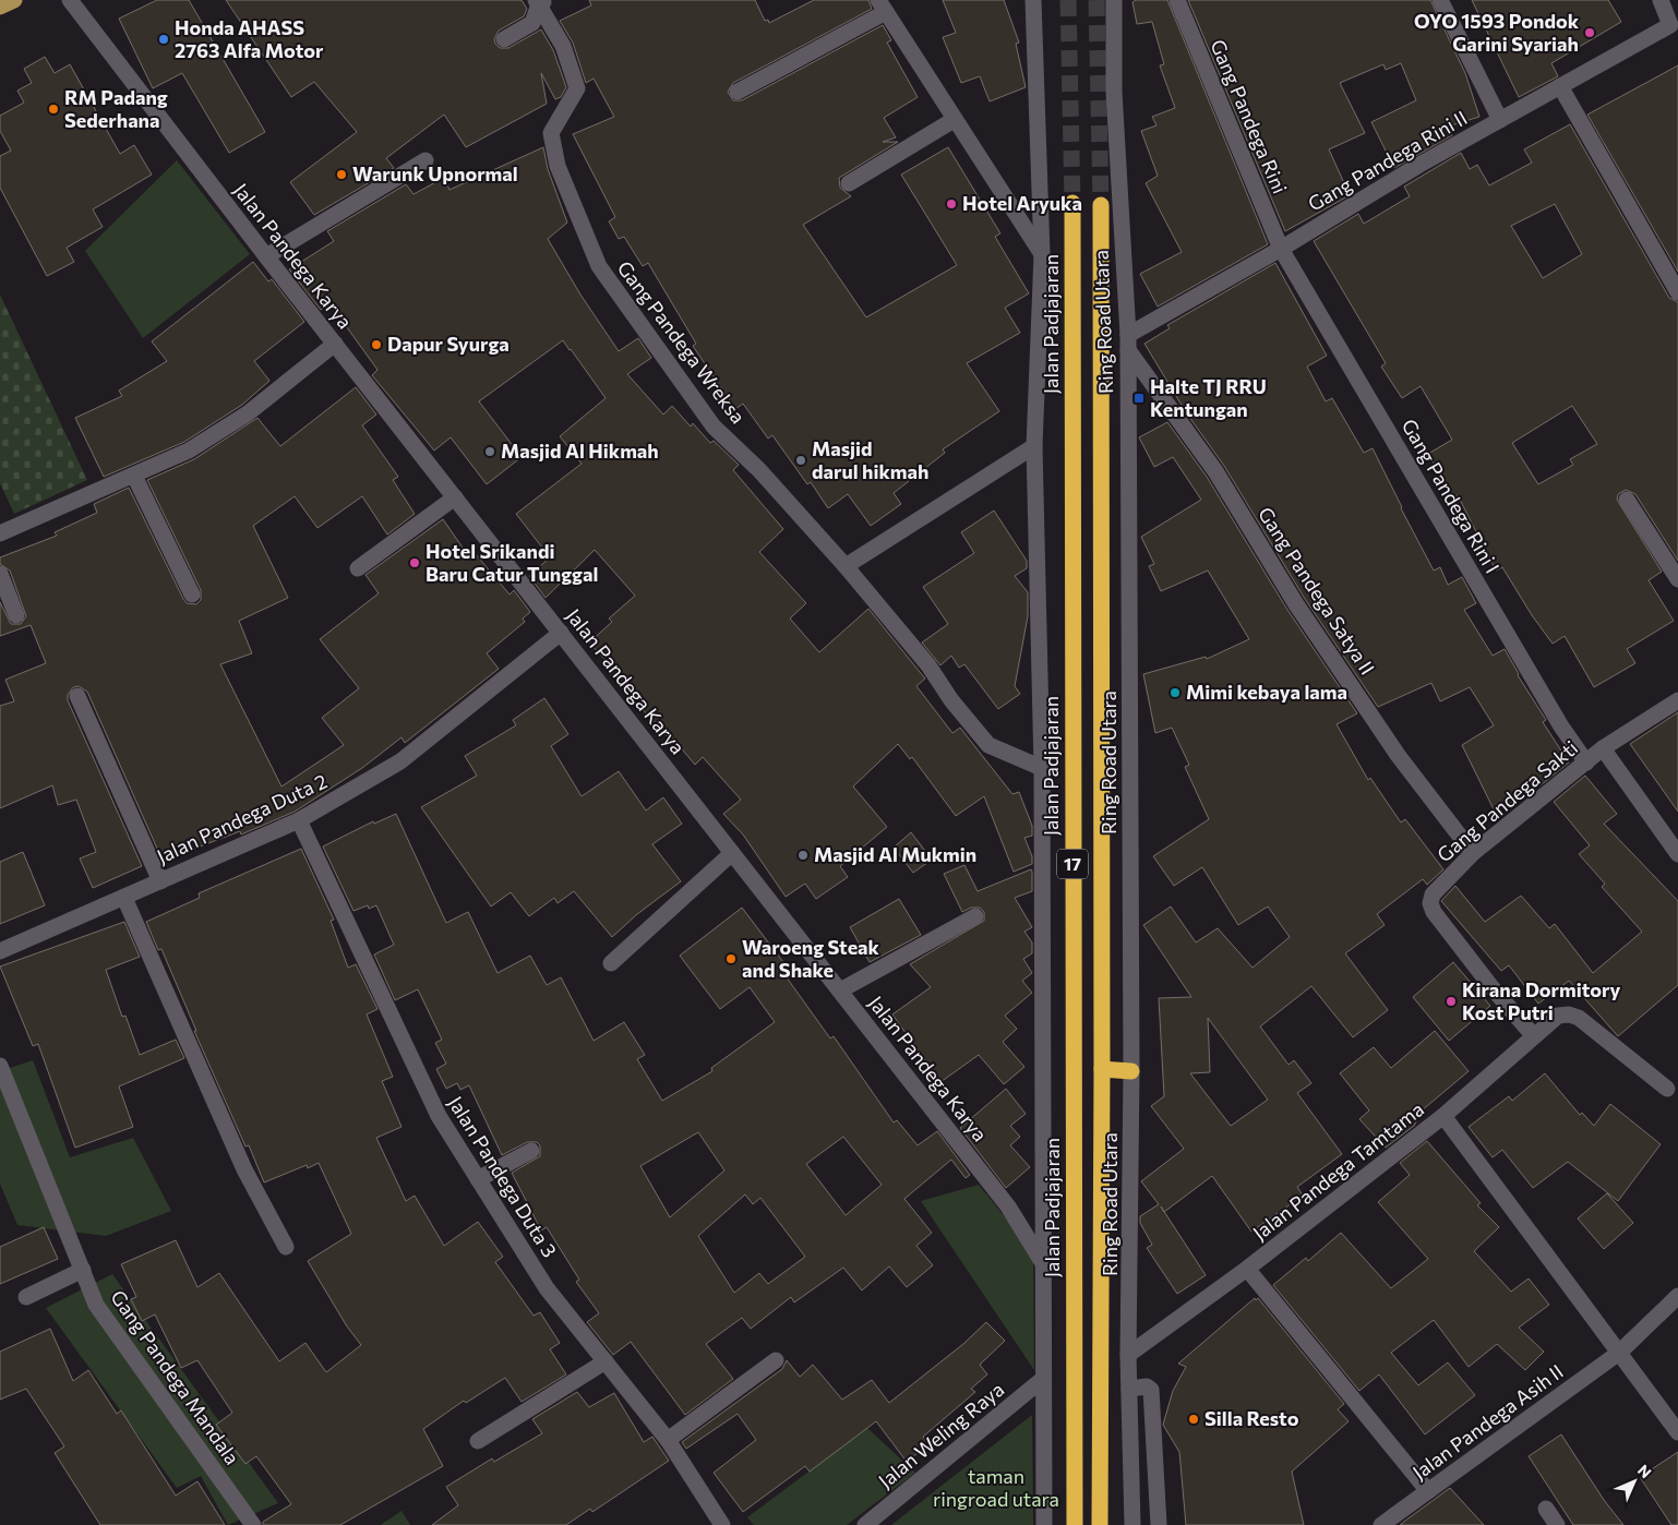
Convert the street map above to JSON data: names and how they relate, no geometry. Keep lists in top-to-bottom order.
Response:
{
  "streets": {
    "highway": ["Jalan Padjajaran", "17"],
    "street": [
      "Gang Pandega Rini",
      "Gang Pandega Rini II",
      "Jalan Pandega Karya",
      "Ring Road Utara",
      "Gang Pandega Wreksa",
      "Gang Pandega Rini I",
      "Gang Pandega Satya II",
      "Gang Pandega Sakti",
      "Jalan Pandega Duta 2",
      "Jalan Pandega Tamtama",
      "Jalan Pandega Duta 3",
      "Gang Pandega Mandala",
      "Jalan Pandega Asih II",
      "Jalan Weling Raya"
    ]
  },
  "crossings": [
    ["Gang Pandega Rini", "Gang Pandega Rini II"],
    ["Gang Pandega Rini", "Gang Pandega Rini I"],
    ["Gang Pandega Rini II", "Ring Road Utara"],
    ["Gang Pandega Rini II", "Gang Pandega Rini I"],
    ["Gang Pandega Rini II", "Gang Pandega Satya II"],
    ["Jalan Pandega Karya", "Jalan Pandega Duta 2"],
    ["Ring Road Utara", "Gang Pandega Satya II"],
    ["Ring Road Utara", "Jalan Pandega Tamtama"],
    ["Gang Pandega Rini I", "Gang Pandega Sakti"],
    ["Gang Pandega Satya II", "Gang Pandega Sakti"],
    ["Gang Pandega Sakti", "Jalan Pandega Tamtama"],
    ["Jalan Pandega Duta 2", "Jalan Pandega Duta 3"]
  ],
  "parks": ["taman ringroad utara"],
  "places": {
    "other": [
      "OYO 1593 Pondok Garini Syariah",
      "Honda AHASS 2763 Alfa Motor",
      "RM Padang Sederhana",
      "Warunk Upnormal",
      "Hotel Aryuka",
      "Dapur Syurga",
      "Masjid Al Hikmah",
      "Masjid darul hikmah",
      "Hotel Srikandi Baru Catur Tunggal",
      "Mimi kebaya lama",
      "Masjid Al Mukmin",
      "Waroeng Steak and Shake",
      "Kirana Dormitory Kost Putri",
      "Silla Resto"
    ],
    "transit": ["Halte TJ RRU Kentungan"]
  },
  "north": "top right"
}
